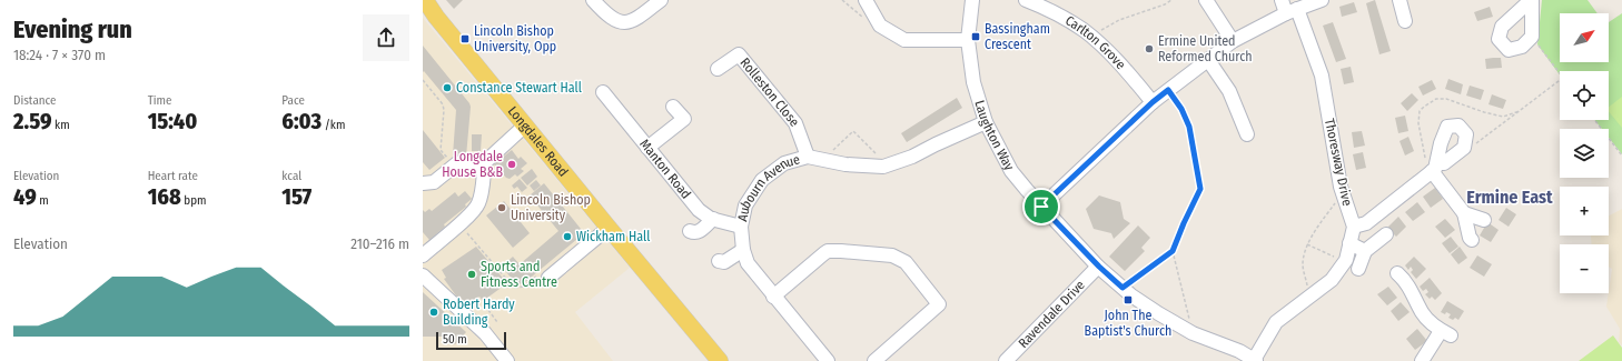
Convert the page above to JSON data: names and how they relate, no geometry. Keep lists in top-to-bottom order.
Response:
{
  "streets": {
    "main road": ["Longdales Road"],
    "street": [
      "Carlton Grove",
      "Rolleston Close",
      "Laughton Way",
      "Thoresway Drive",
      "Manton Road",
      "Aubourn Avenue",
      "Ravendale Drive"
    ]
  },
  "crossings": [
    ["Rolleston Close", "Aubourn Avenue"],
    ["Laughton Way", "Aubourn Avenue"],
    ["Laughton Way", "Ravendale Drive"],
    ["Manton Road", "Aubourn Avenue"]
  ],
  "districts": ["Ermine East"],
  "places": {
    "transit": ["Bassingham Crescent", "Lincoln Bishop University, Opp", "John The Baptist's Church"],
    "other": [
      "Ermine United Reformed Church",
      "Constance Stewart Hall",
      "Longdale House B&B",
      "Lincoln Bishop University",
      "Wickham Hall",
      "Sports and Fitness Centre",
      "Robert Hardy Building"
    ]
  },
  "scale_bar": "50 m",
  "north": "top right",
  "page": {
    "heading": ["Evening run", "18:24 · 7 × 370 m"],
    "map_buttons": ["+", "−"],
    "stats": [
      ["Distance", "2.59 km"],
      ["Time", "15:40"],
      ["Pace", "6:03 /km"],
      ["Elevation", "49 m"],
      ["Heart rate", "168 bpm"],
      ["kcal", "157"]
    ],
    "chart": ["Elevation", "210–216 m"],
    "scale": "50 m"
  }
}
